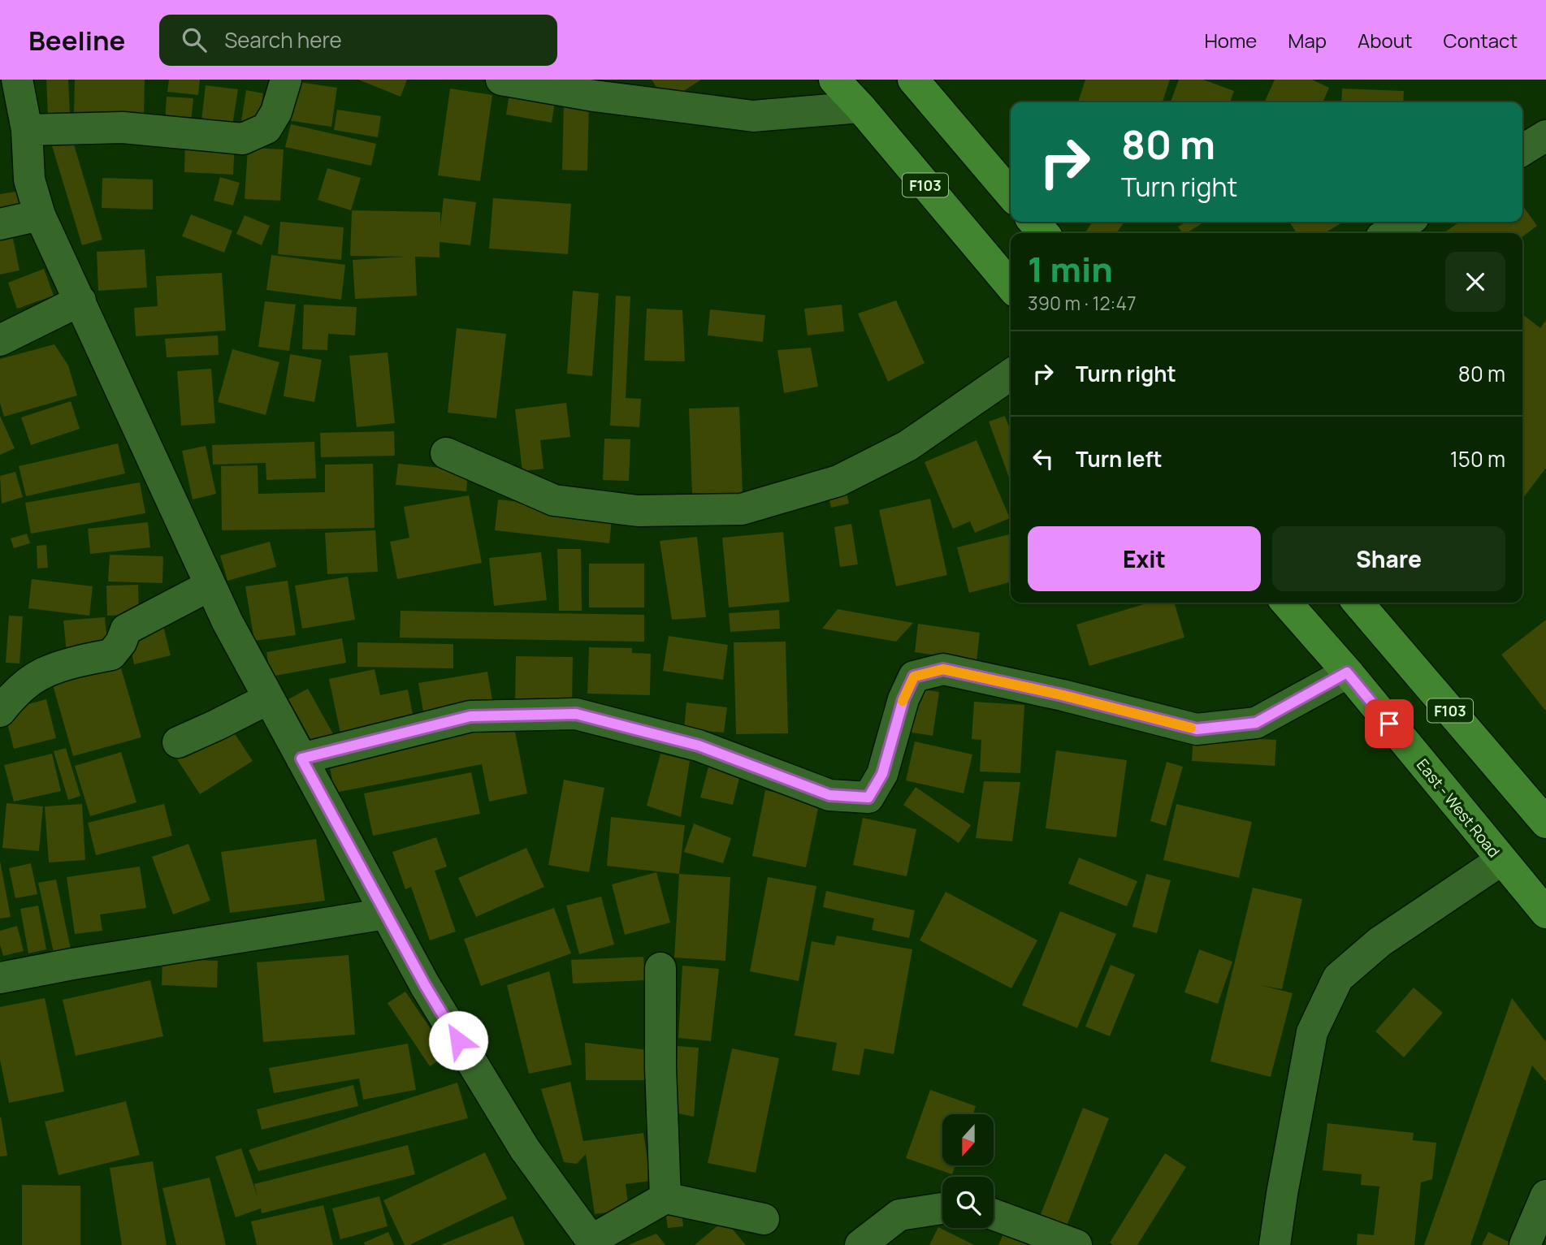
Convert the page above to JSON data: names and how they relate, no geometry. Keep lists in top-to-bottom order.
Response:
{
  "streets": {
    "main road": ["F103", "East - West Road"]
  },
  "north": "bottom",
  "page": {
    "header": "Beeline",
    "search": "Search here",
    "nav": [
      "Home",
      "Map",
      "About",
      "Contact"
    ],
    "turn": ["80 m", "Turn right"],
    "heading": ["1 min", "390 m · 12:47"],
    "list": [
      {
        "name": "Turn right",
        "value": "80 m"
      },
      {
        "name": "Turn left",
        "value": "150 m"
      }
    ],
    "buttons": ["Exit", "Share"]
  }
}
